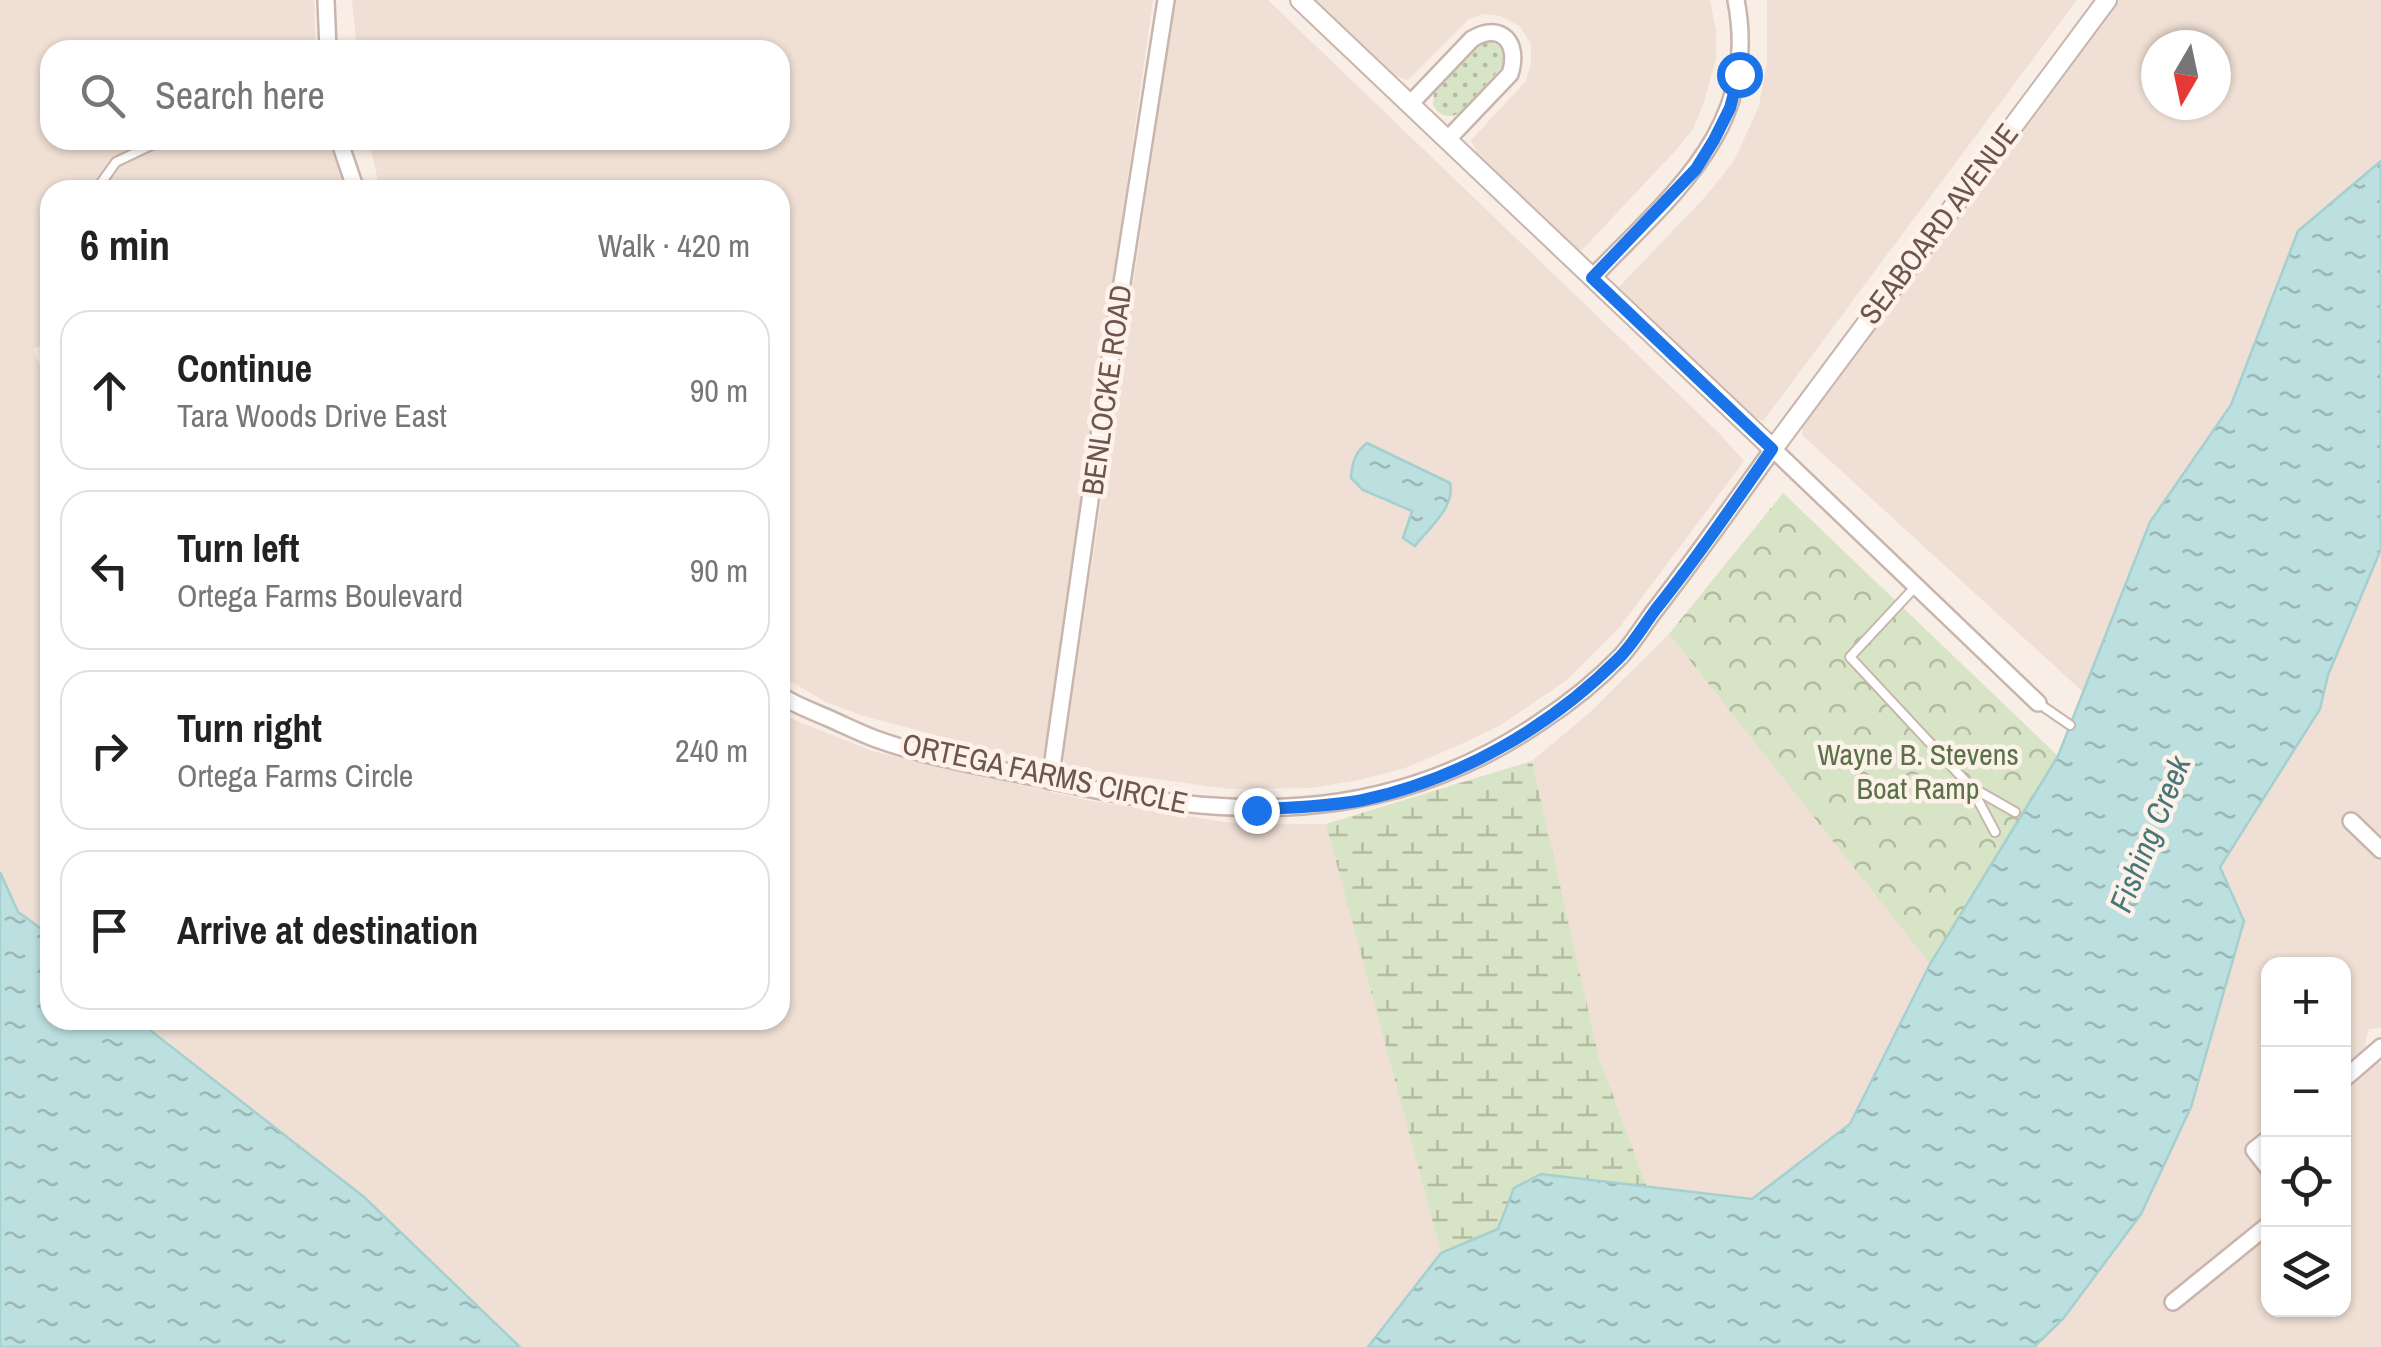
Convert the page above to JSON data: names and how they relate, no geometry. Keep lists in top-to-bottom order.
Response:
{
  "streets": {
    "street": ["SEABOARD AVENUE", "BENLOCKE ROAD", "ORTEGA FARMS CIRCLE"]
  },
  "crossings": [
    ["SEABOARD AVENUE", "ORTEGA FARMS CIRCLE"],
    ["BENLOCKE ROAD", "ORTEGA FARMS CIRCLE"]
  ],
  "water": ["Fishing Creek"],
  "parks": ["Wayne B. Stevens Boat Ramp"],
  "north": "bottom",
  "page": {
    "search": "Search here",
    "heading": ["6 min", "Walk · 420 m"],
    "list": [
      ["Continue", "Tara Woods Drive East", "90 m"],
      ["Turn left", "Ortega Farms Boulevard", "90 m"],
      ["Turn right", "Ortega Farms Circle", "240 m"],
      "Arrive at destination"
    ],
    "map_buttons": ["+", "−"]
  }
}
